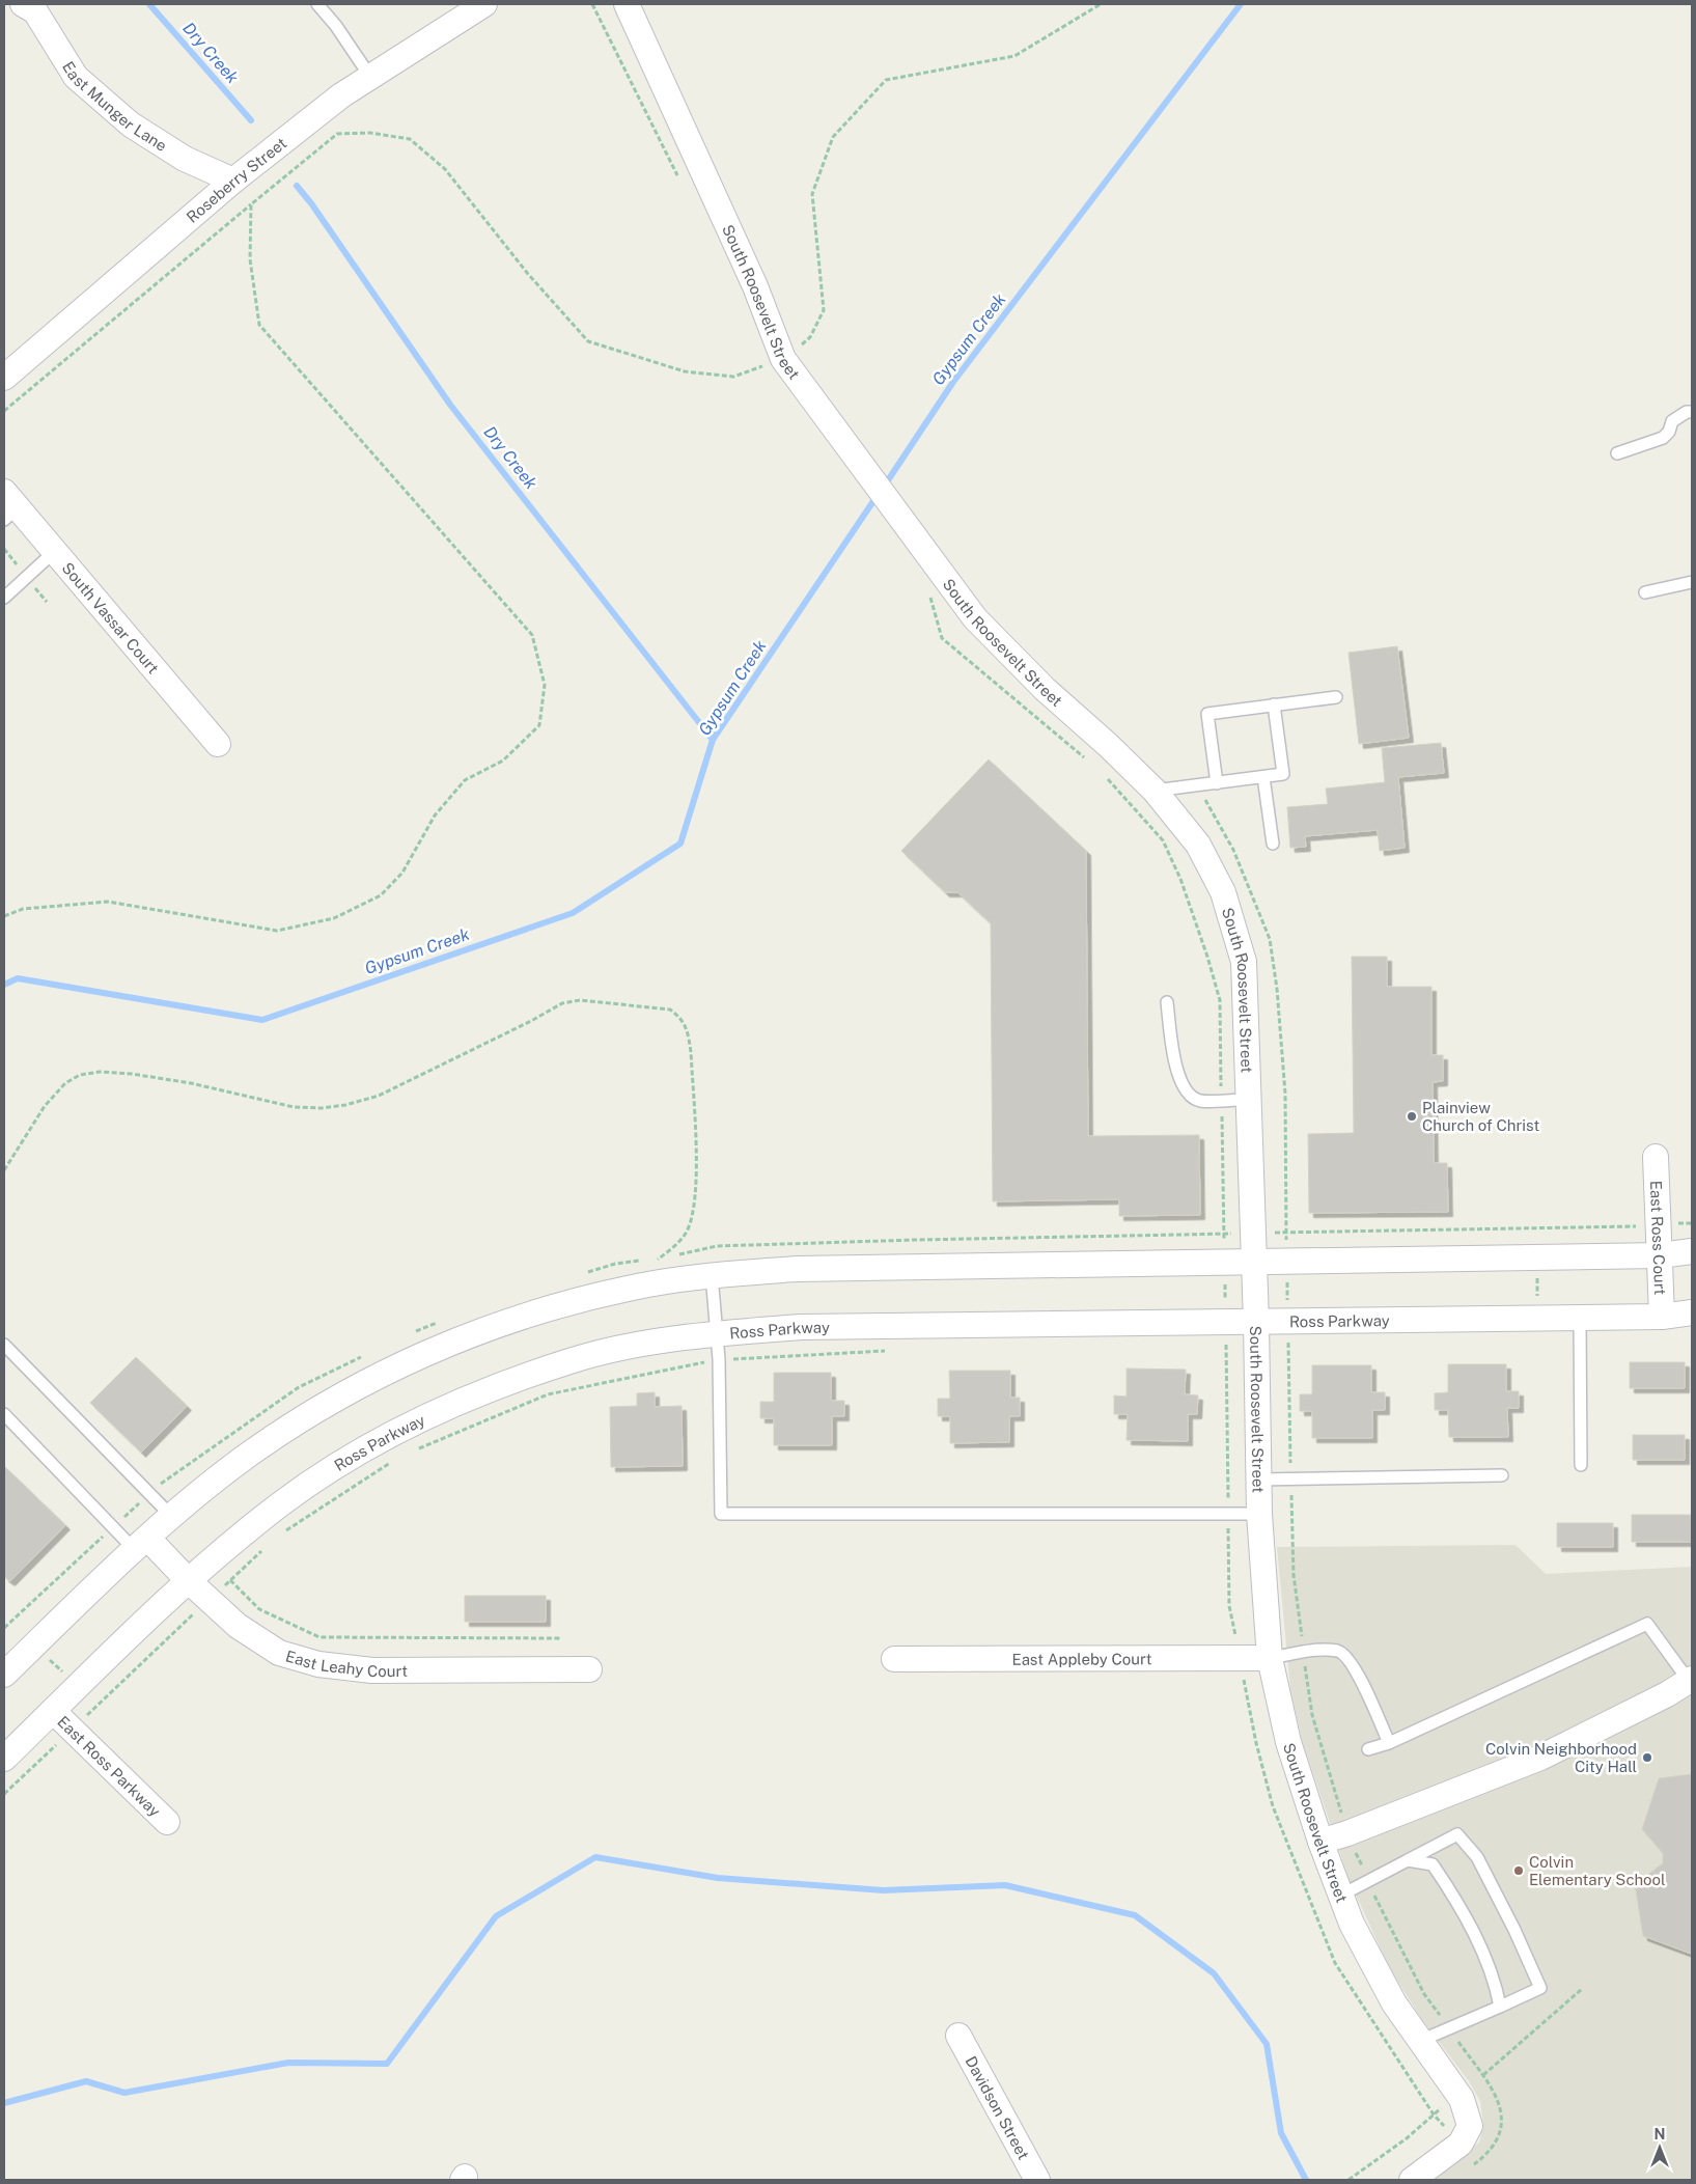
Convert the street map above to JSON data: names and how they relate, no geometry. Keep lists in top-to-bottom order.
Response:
{
  "streets": {
    "street": [
      "East Munger Lane",
      "Roseberry Street",
      "South Roosevelt Street",
      "South Vassar Court",
      "East Ross Court",
      "Ross Parkway",
      "East Appleby Court",
      "East Leahy Court",
      "East Ross Parkway",
      "Davidson Street"
    ]
  },
  "crossings": [
    ["East Munger Lane", "Roseberry Street"],
    ["South Roosevelt Street", "Ross Parkway"],
    ["South Roosevelt Street", "East Appleby Court"],
    ["East Ross Court", "Ross Parkway"],
    ["Ross Parkway", "East Leahy Court"],
    ["Ross Parkway", "East Ross Parkway"]
  ],
  "water": ["Dry Creek", "Gypsum Creek"],
  "places": ["Plainview Church of Christ", "Colvin Neighborhood City Hall", "Colvin Elementary School"],
  "north": "top"
}
